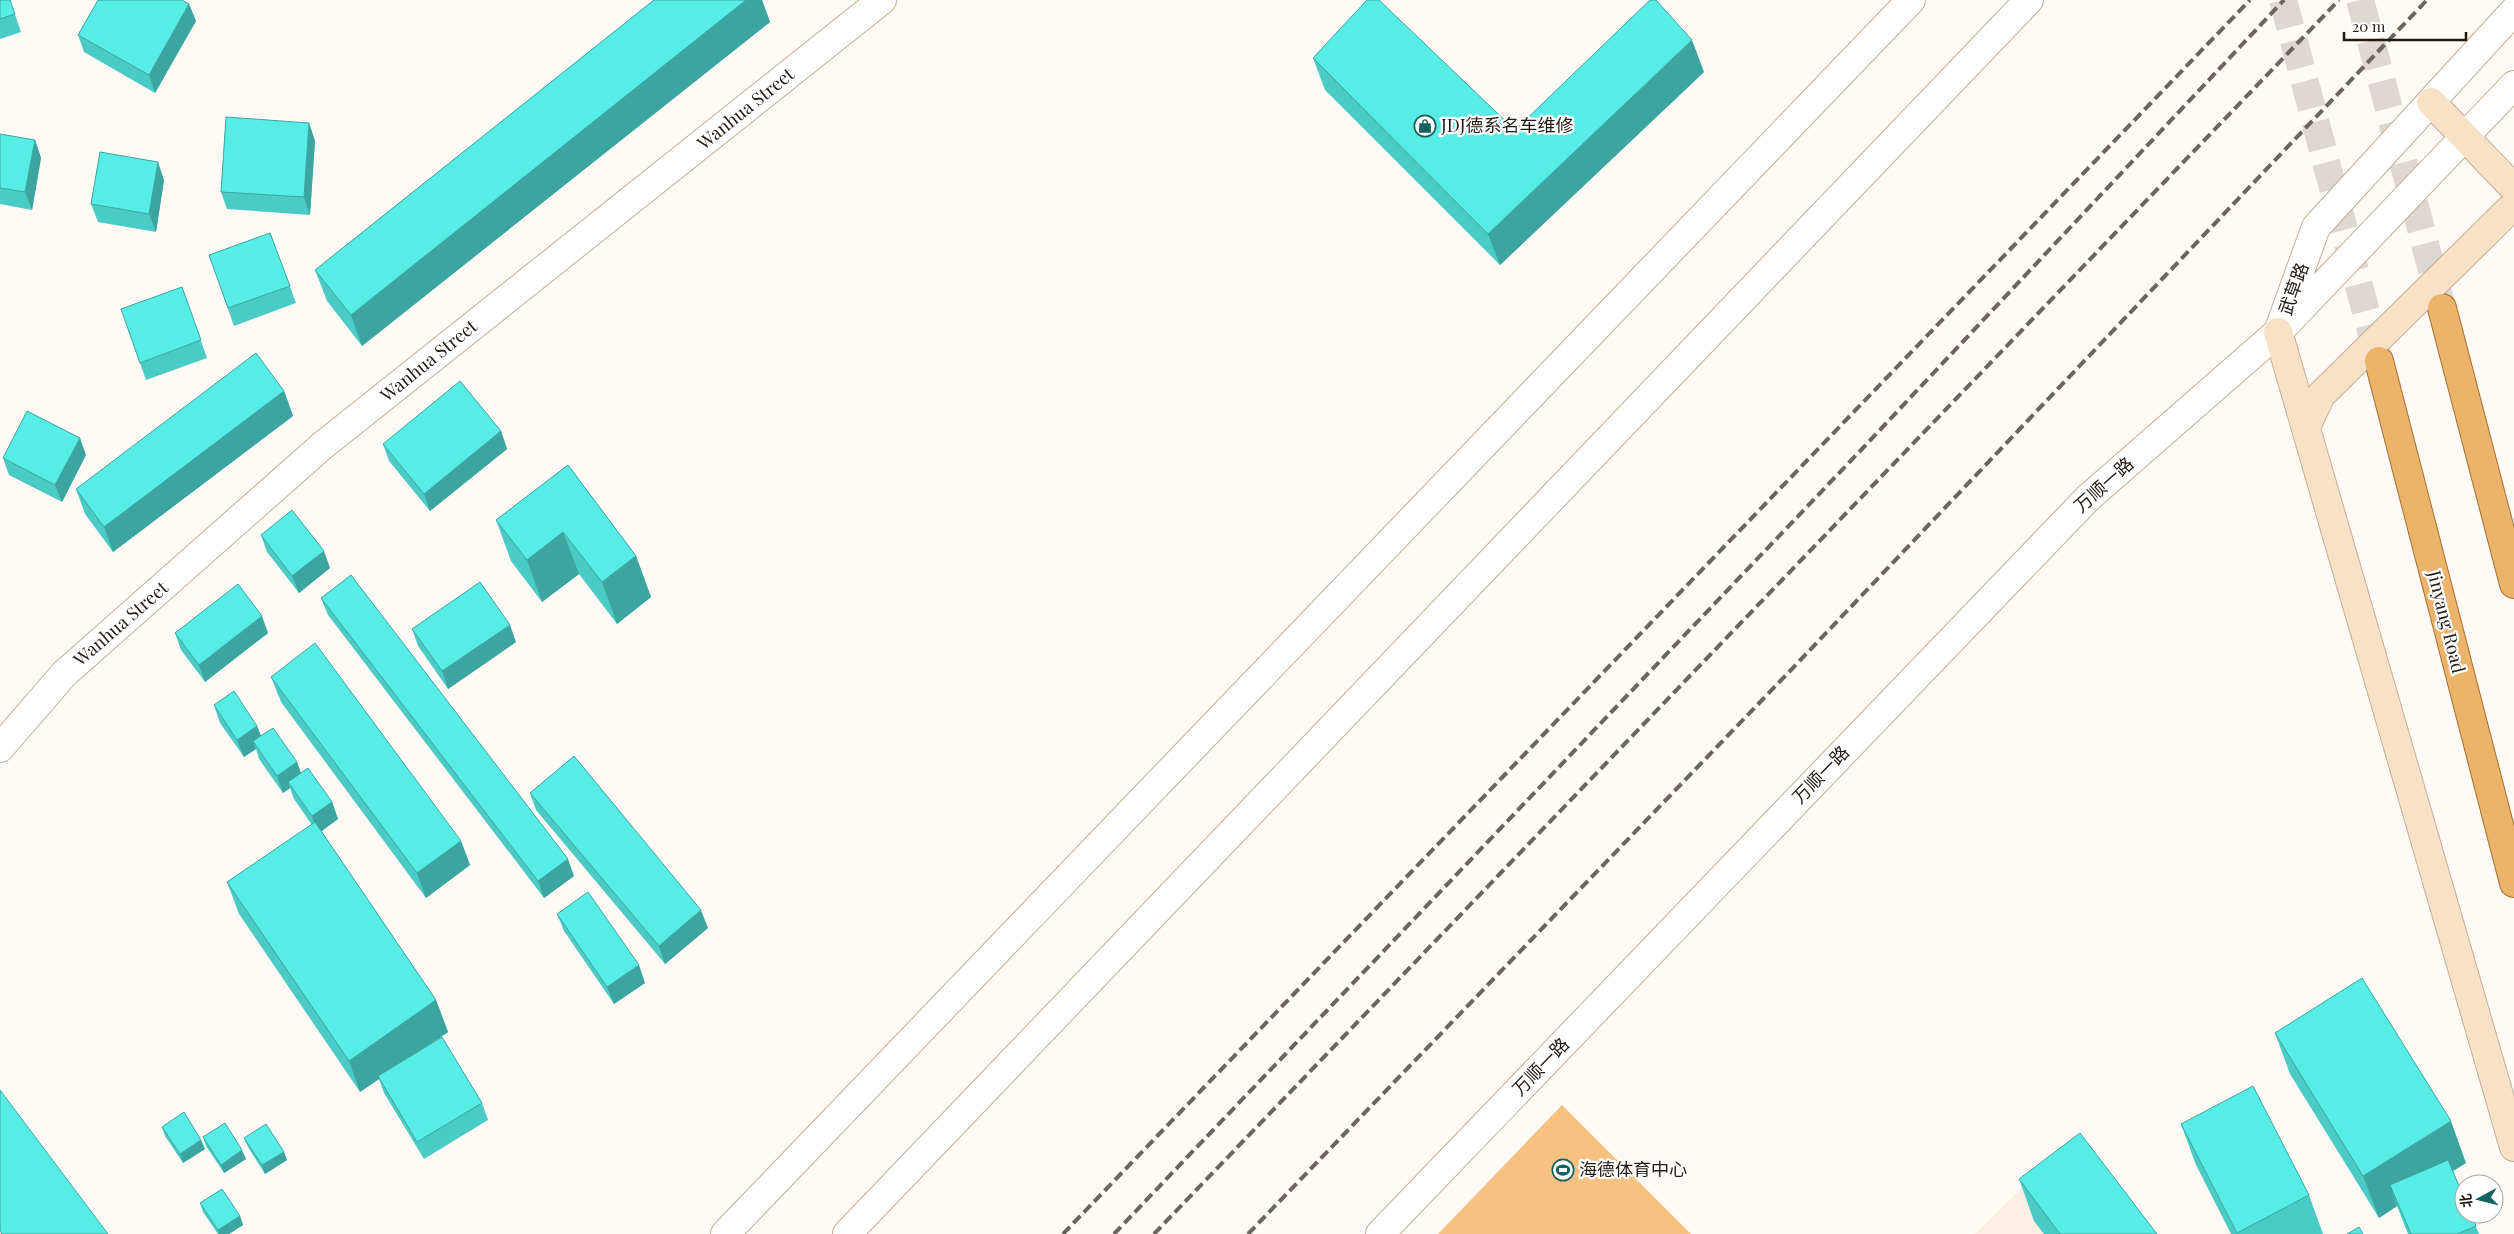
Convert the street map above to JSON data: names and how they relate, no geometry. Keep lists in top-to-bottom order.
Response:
{
  "streets": {
    "highway": ["Jinyang Road"],
    "street": ["Wanhua Street", "武草路", "万顺一路"]
  },
  "crossings": [
    ["武草路", "万顺一路"]
  ],
  "places": {
    "shop": ["JDJ德系名车维修"],
    "sports": ["海德体育中心"]
  },
  "scale_bar": "20 m",
  "north": "left"
}
